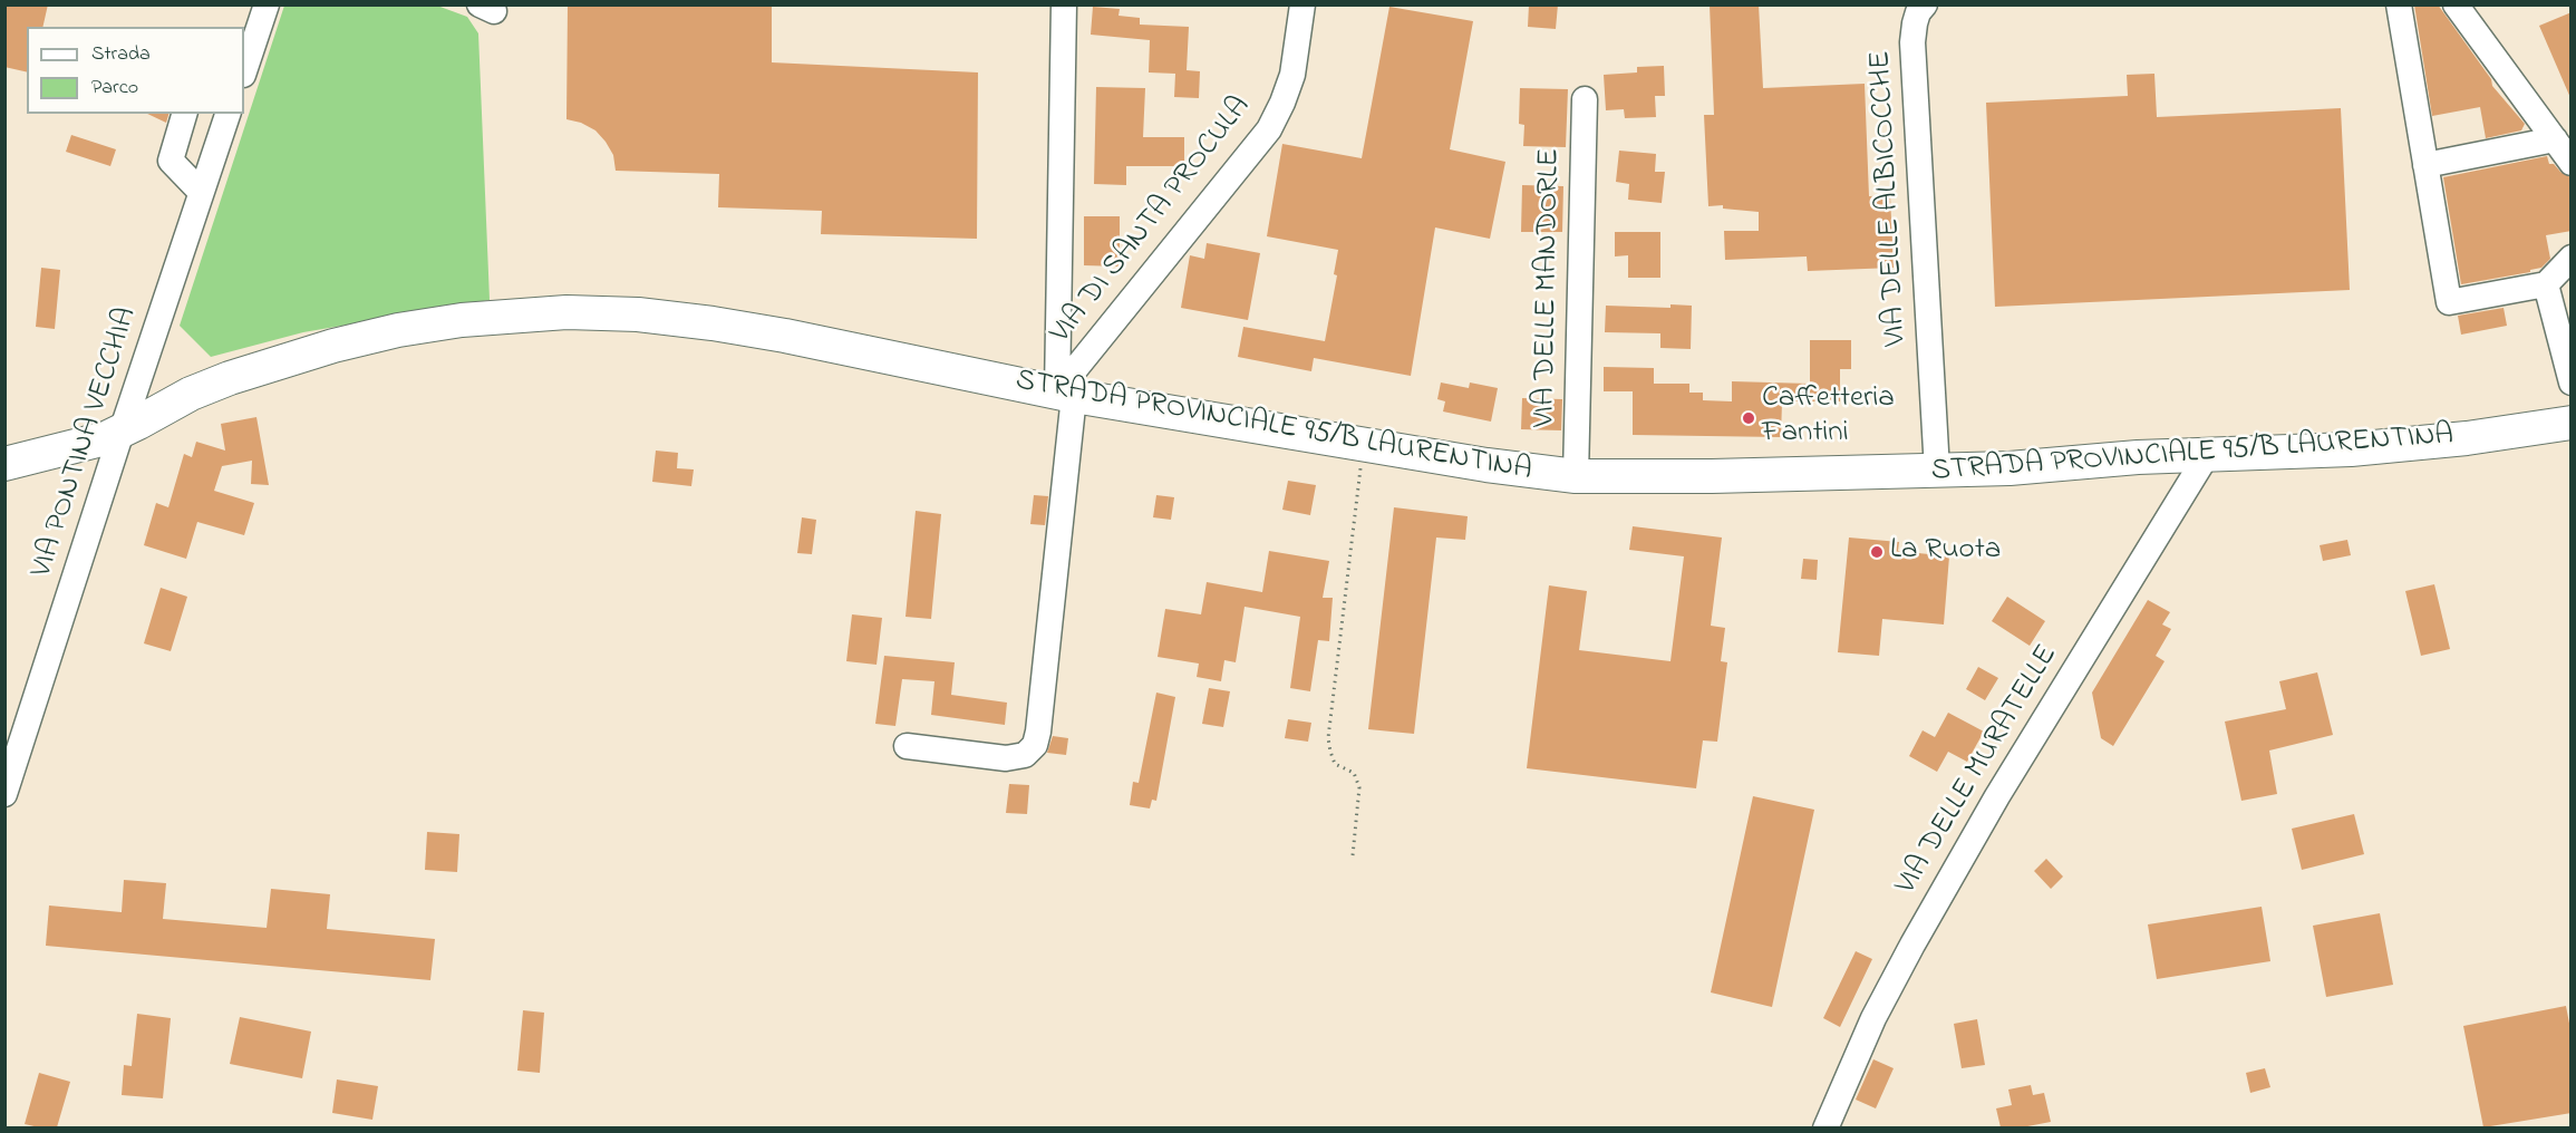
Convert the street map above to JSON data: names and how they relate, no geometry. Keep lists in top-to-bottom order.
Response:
{
  "streets": {
    "main road": ["STRADA PROVINCIALE 95/B LAURENTINA"],
    "street": [
      "VIA DELLE ALBICOCCHE",
      "VIA DI SANTA PROCULA",
      "VIA DELLE MANDORLE",
      "VIA PONTINA VECCHIA",
      "VIA DELLE MURATELLE"
    ]
  },
  "crossings": [
    ["VIA DELLE ALBICOCCHE", "STRADA PROVINCIALE 95/B LAURENTINA"],
    ["VIA DI SANTA PROCULA", "STRADA PROVINCIALE 95/B LAURENTINA"],
    ["VIA DELLE MANDORLE", "STRADA PROVINCIALE 95/B LAURENTINA"],
    ["STRADA PROVINCIALE 95/B LAURENTINA", "VIA PONTINA VECCHIA"],
    ["STRADA PROVINCIALE 95/B LAURENTINA", "VIA DELLE MURATELLE"]
  ],
  "places": ["Caffetteria Fantini", "La Ruota"],
  "legend": ["Strada", "Parco"]
}
